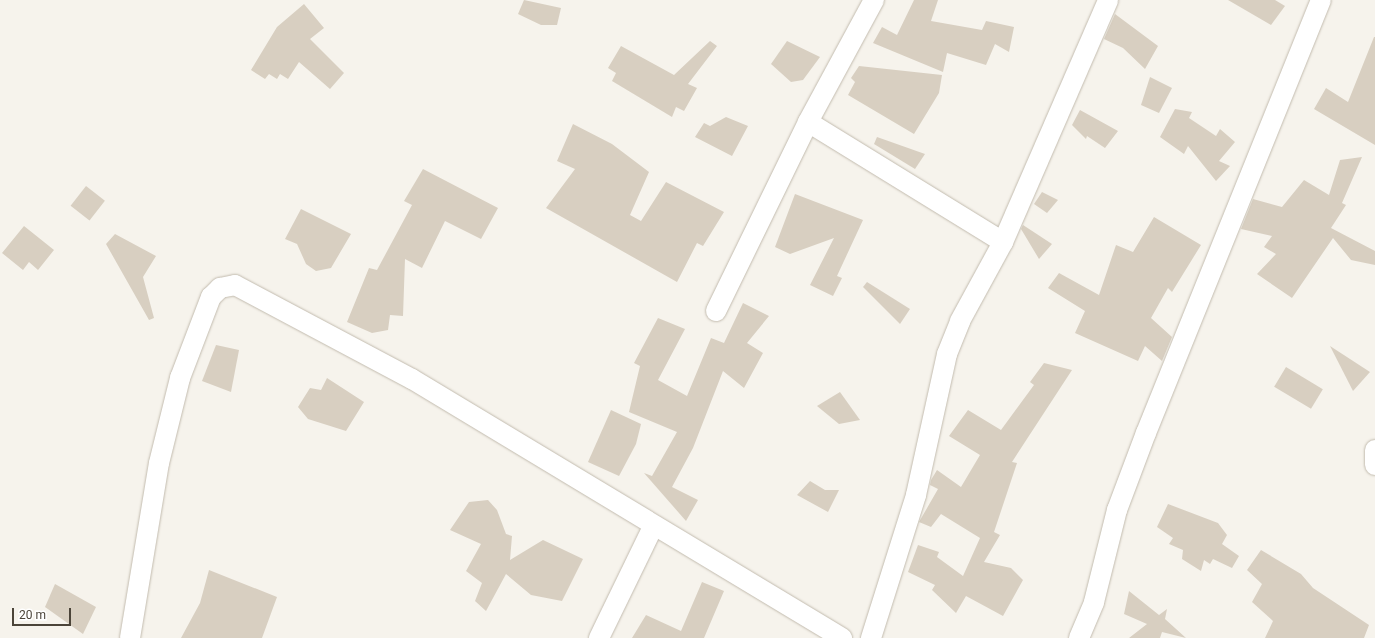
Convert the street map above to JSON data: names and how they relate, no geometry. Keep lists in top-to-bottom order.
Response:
{
  "scale_bar": "20 m"
}
